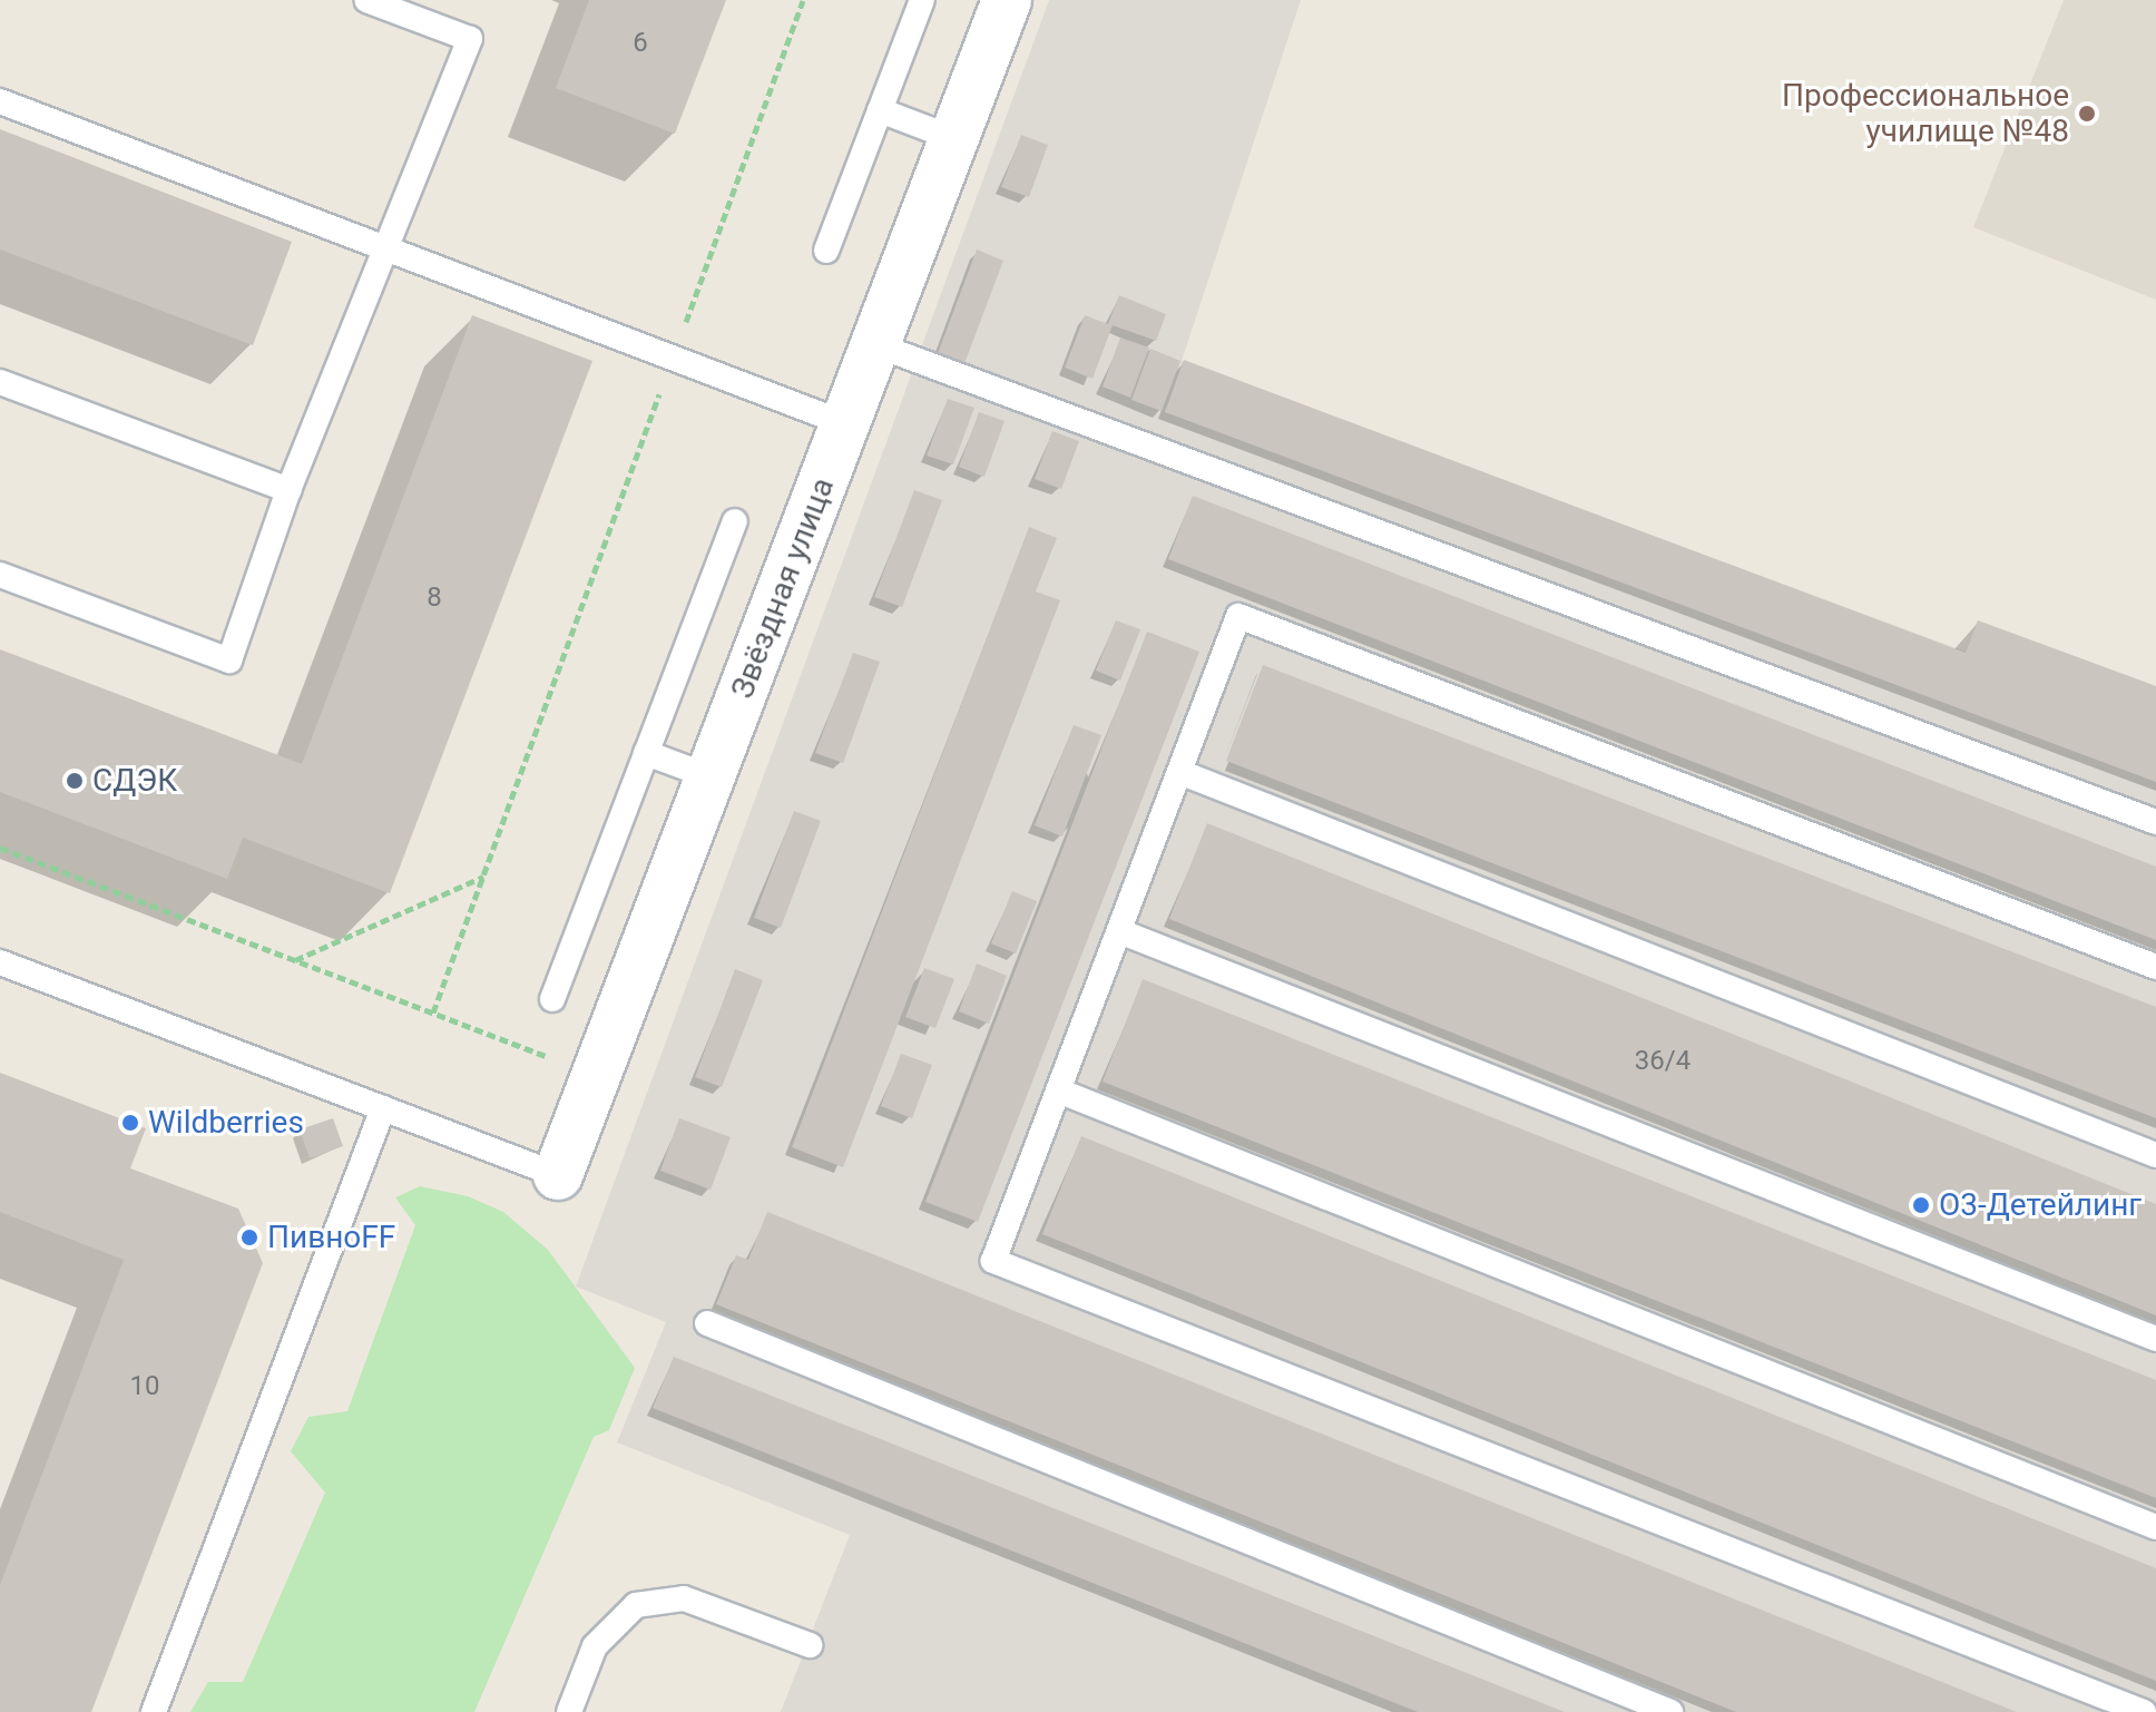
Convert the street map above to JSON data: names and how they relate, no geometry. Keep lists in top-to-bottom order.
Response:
{
  "streets": {
    "street": ["Звёздная улица"]
  },
  "places": [
    "Профессиональное училище №48",
    "СДЭК",
    "Wildberries",
    "О3-Детейлинг",
    "ПивноFF"
  ],
  "house_numbers": [
    "6",
    "8",
    "36/4",
    "10"
  ]
}
